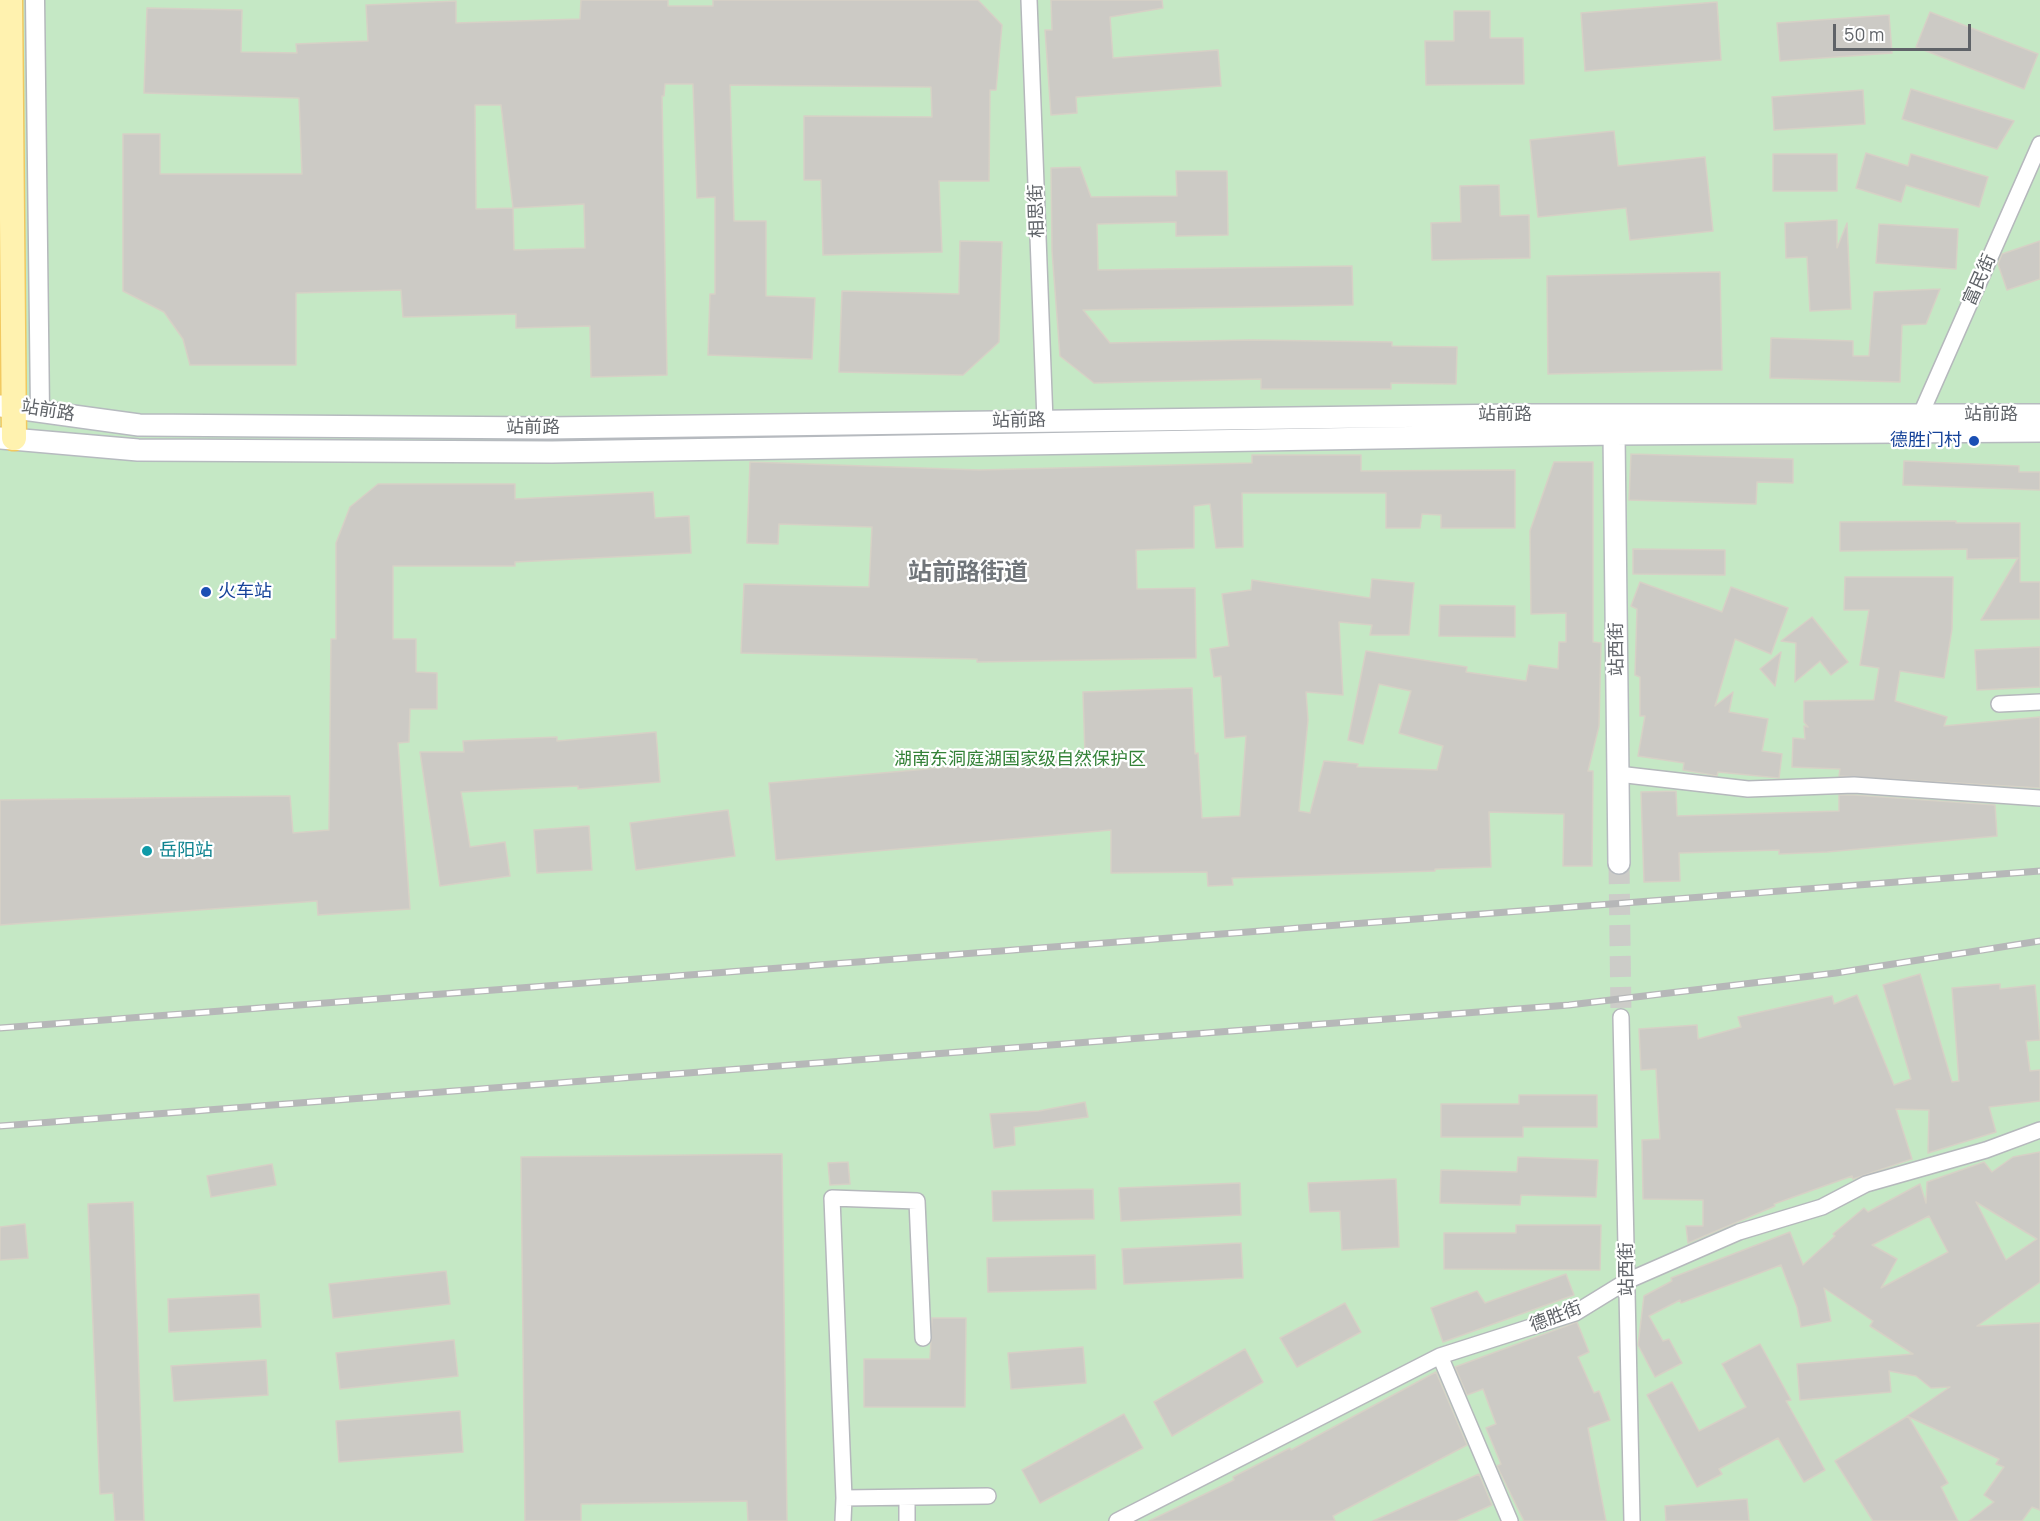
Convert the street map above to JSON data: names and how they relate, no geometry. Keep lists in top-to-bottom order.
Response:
{
  "streets": {
    "main road": ["站前路", "站西街"],
    "street": ["相思街", "富民街", "德胜街"]
  },
  "crossings": [
    ["相思街", "站前路"],
    ["富民街", "站前路"],
    ["站前路", "站西街"],
    ["站西街", "德胜街"]
  ],
  "districts": ["站前路街道"],
  "parks": ["湖南东洞庭湖国家级自然保护区"],
  "places": ["德胜门村", "火车站", "岳阳站"],
  "scale_bar": "50 m"
}
